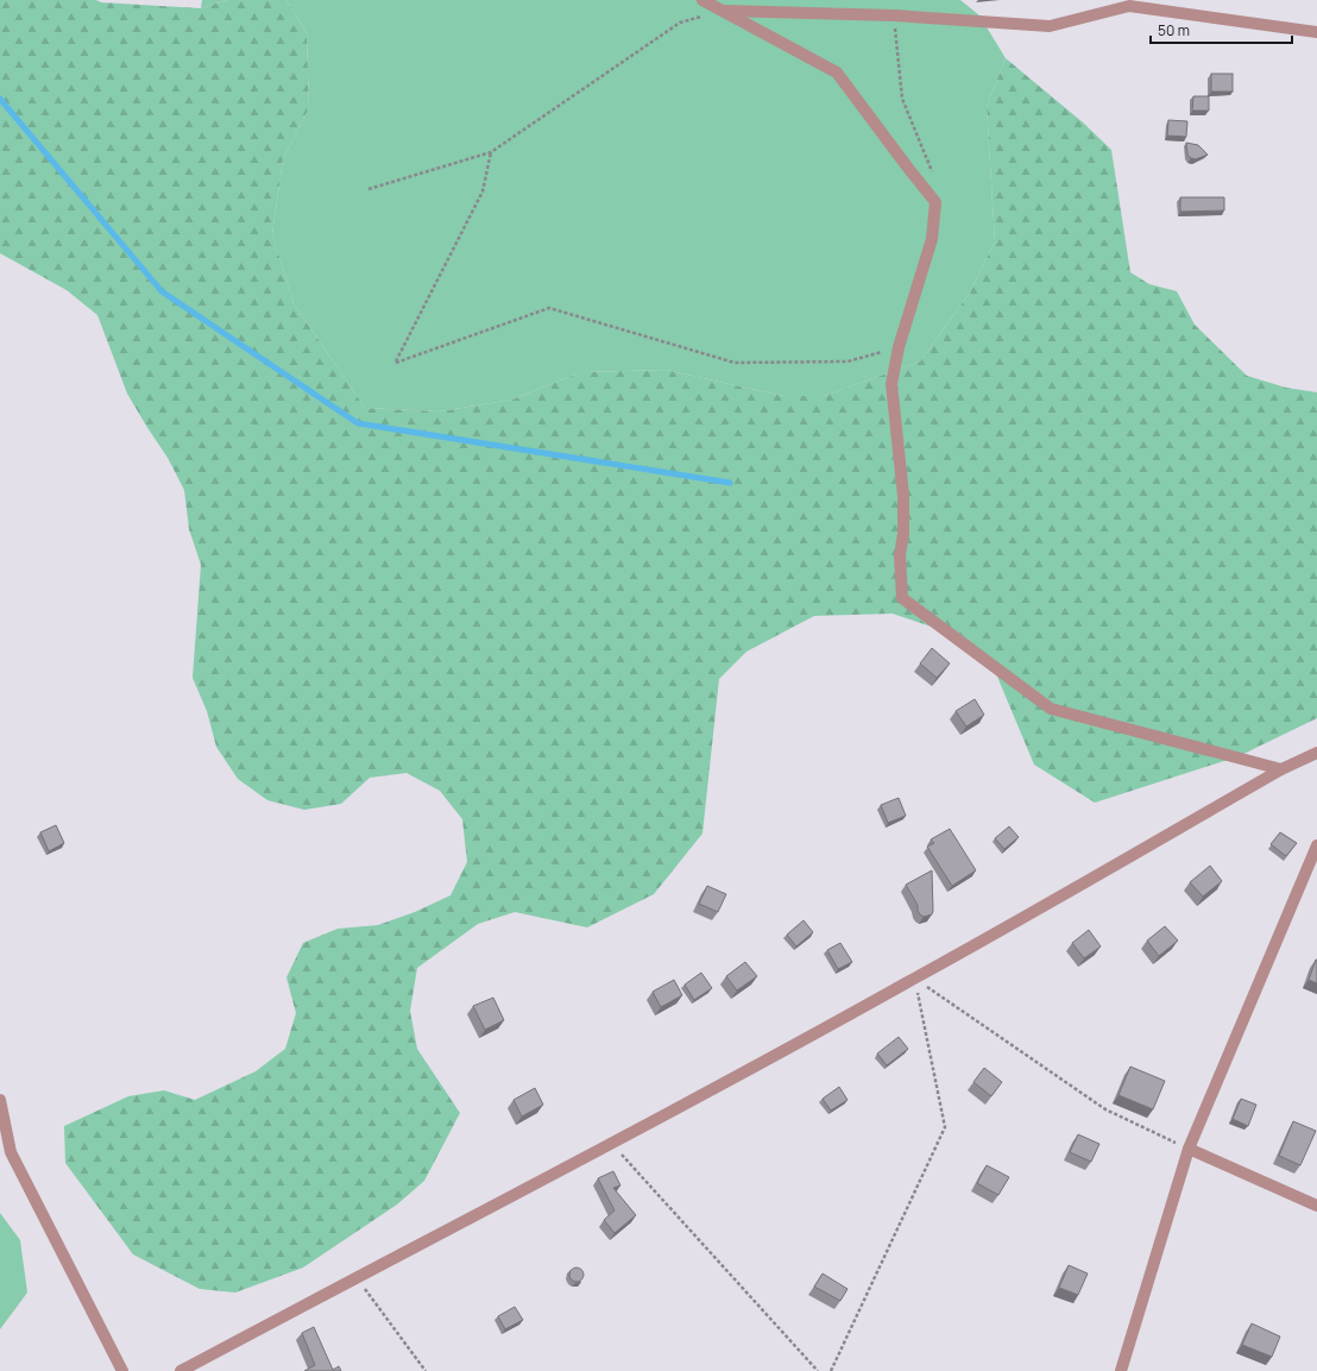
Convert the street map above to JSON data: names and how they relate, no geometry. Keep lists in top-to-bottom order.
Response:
{
  "scale_bar": "50 m"
}
